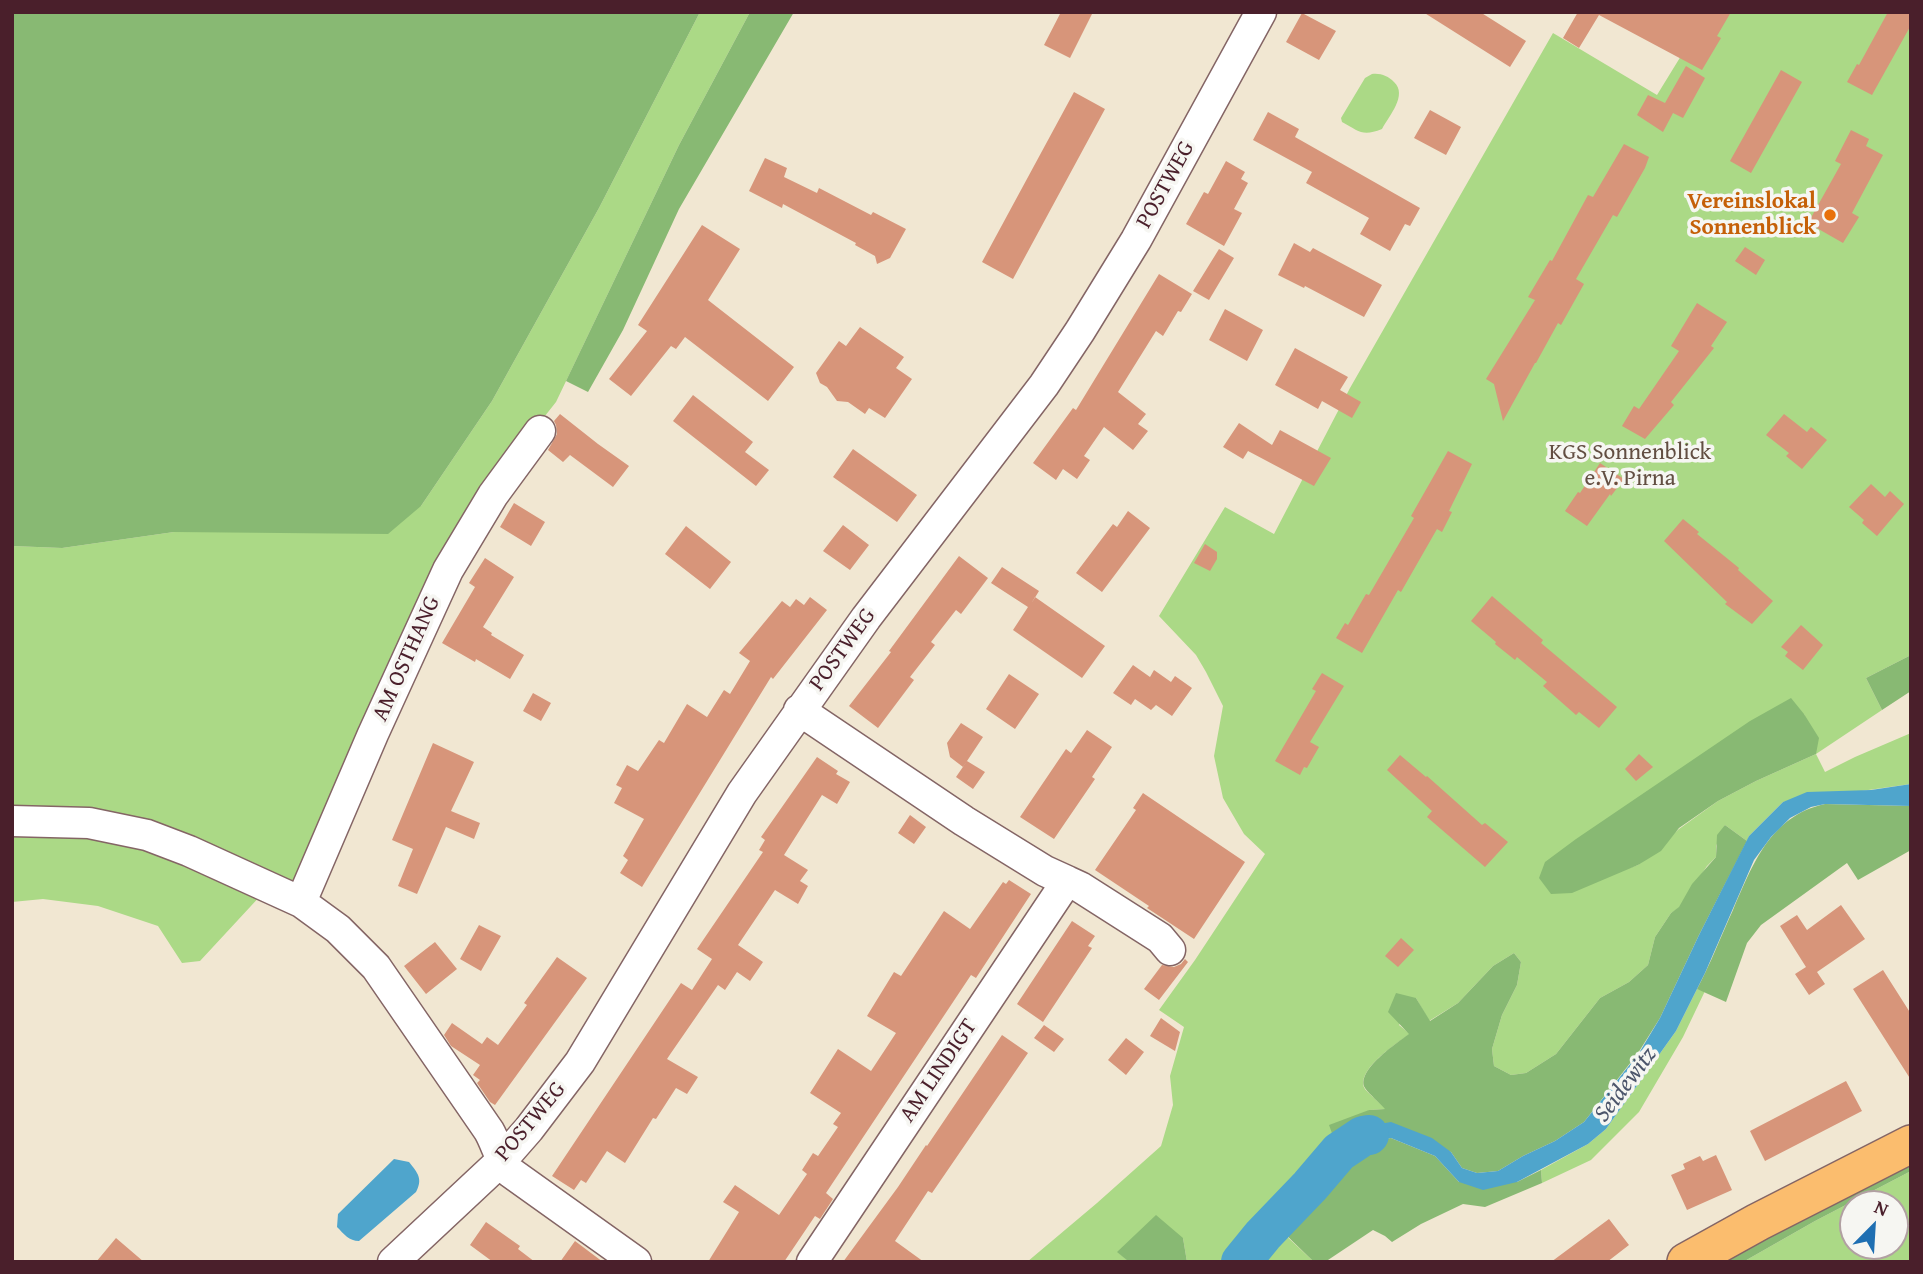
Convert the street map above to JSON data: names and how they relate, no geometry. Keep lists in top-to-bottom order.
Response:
{
  "streets": {
    "street": ["POSTWEG", "AM OSTHANG", "AM LINDIGT"]
  },
  "water": ["Seidewitz"],
  "parks": ["KGS Sonnenblick e.V. Pirna"],
  "places": ["Vereinslokal Sonnenblick"],
  "north": "top right"
}
